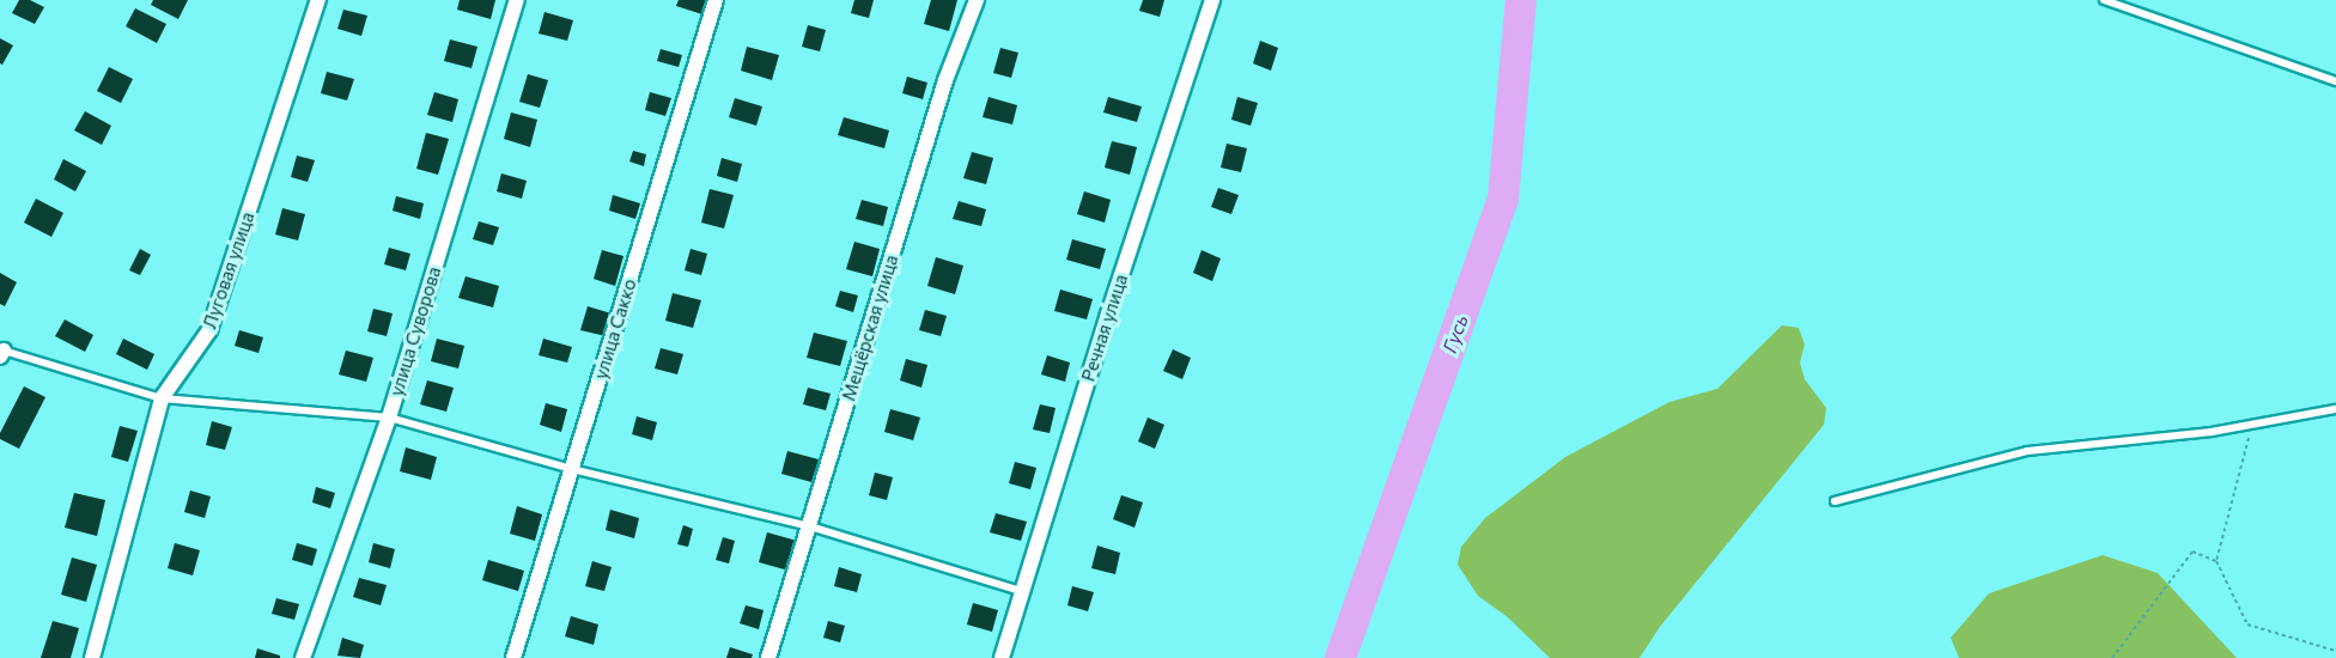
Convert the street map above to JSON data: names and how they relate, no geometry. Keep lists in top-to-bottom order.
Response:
{
  "streets": {
    "street": [
      "Луговая улица",
      "Мещёрская улица",
      "Речная улица",
      "улица Сакко",
      "улица Суворова"
    ]
  },
  "water": ["Гусь"]
}
